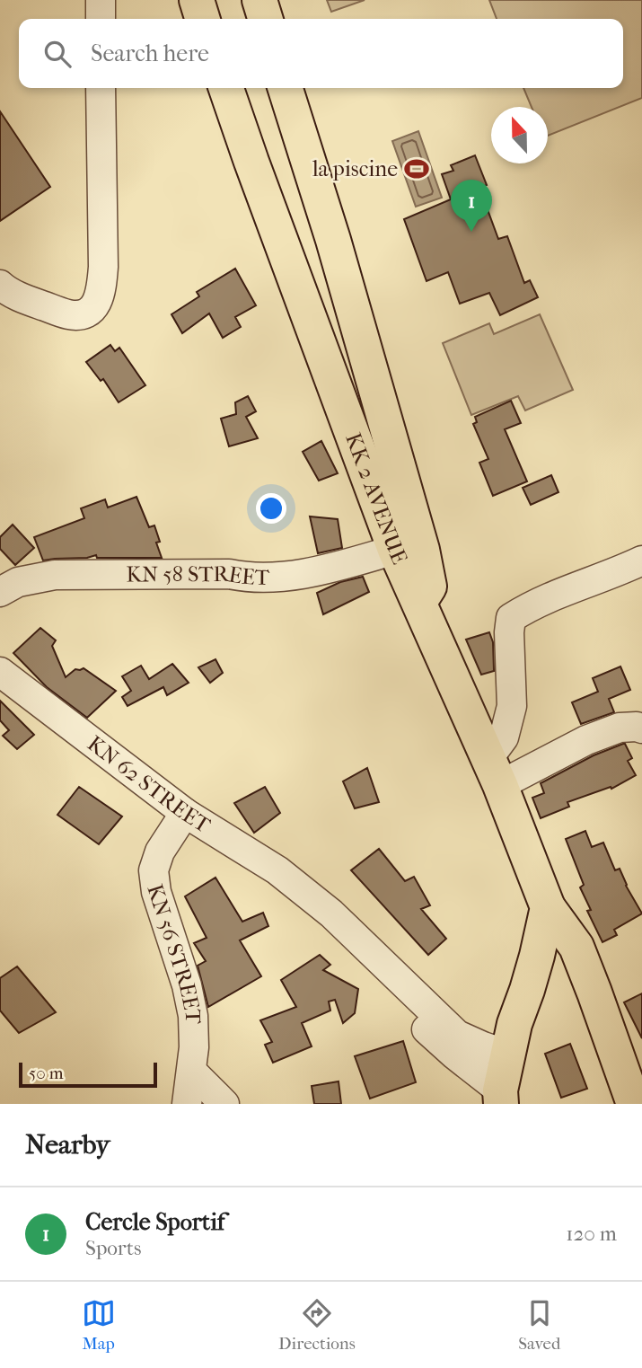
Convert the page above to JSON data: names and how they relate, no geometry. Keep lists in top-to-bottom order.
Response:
{
  "streets": {
    "main road": ["KK 2 AVENUE"],
    "street": ["KN 58 STREET", "KN 62 STREET", "KN 56 STREET"]
  },
  "crossings": [
    ["KK 2 AVENUE", "KN 58 STREET"],
    ["KN 62 STREET", "KN 56 STREET"]
  ],
  "places": {
    "sports": ["la piscine"]
  },
  "scale_bar": "50 m",
  "north": "top",
  "page": {
    "search": "Search here",
    "pins": "1",
    "scale": "50 m",
    "heading": "Nearby",
    "list": [
      {
        "mark": "1",
        "name": "Cercle Sportif",
        "note": "Sports",
        "value": "120 m"
      }
    ],
    "nav": ["Map", "Directions", "Saved"]
  }
}
